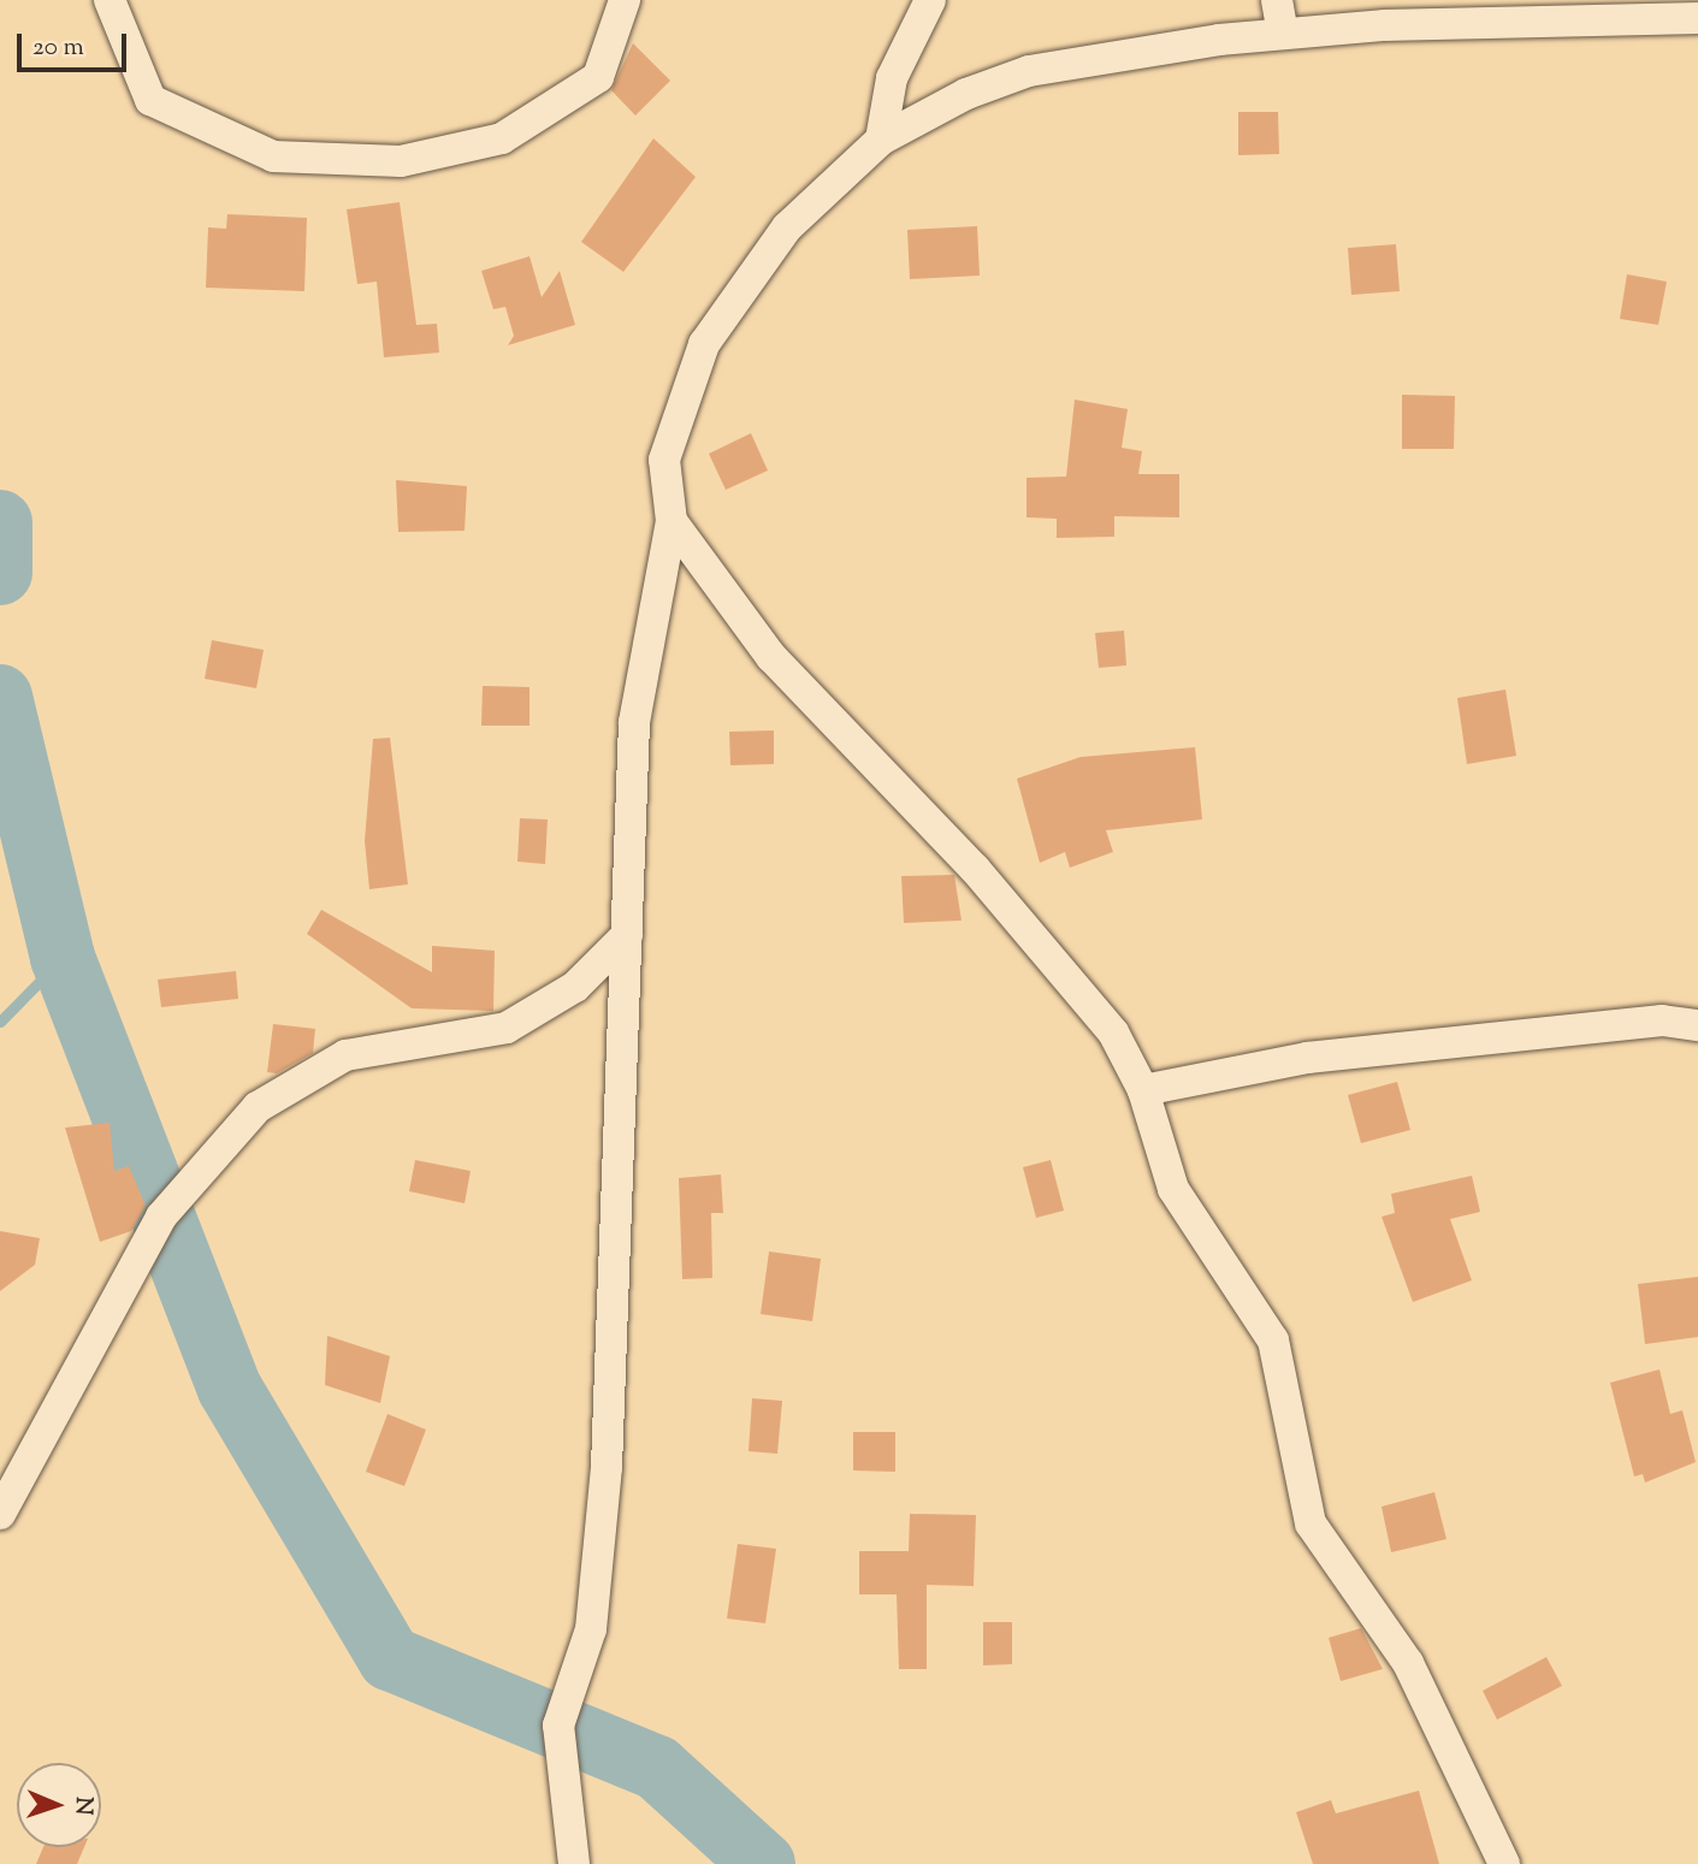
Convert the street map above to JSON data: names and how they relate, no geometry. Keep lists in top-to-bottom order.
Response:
{
  "scale_bar": "20 m",
  "north": "right"
}
